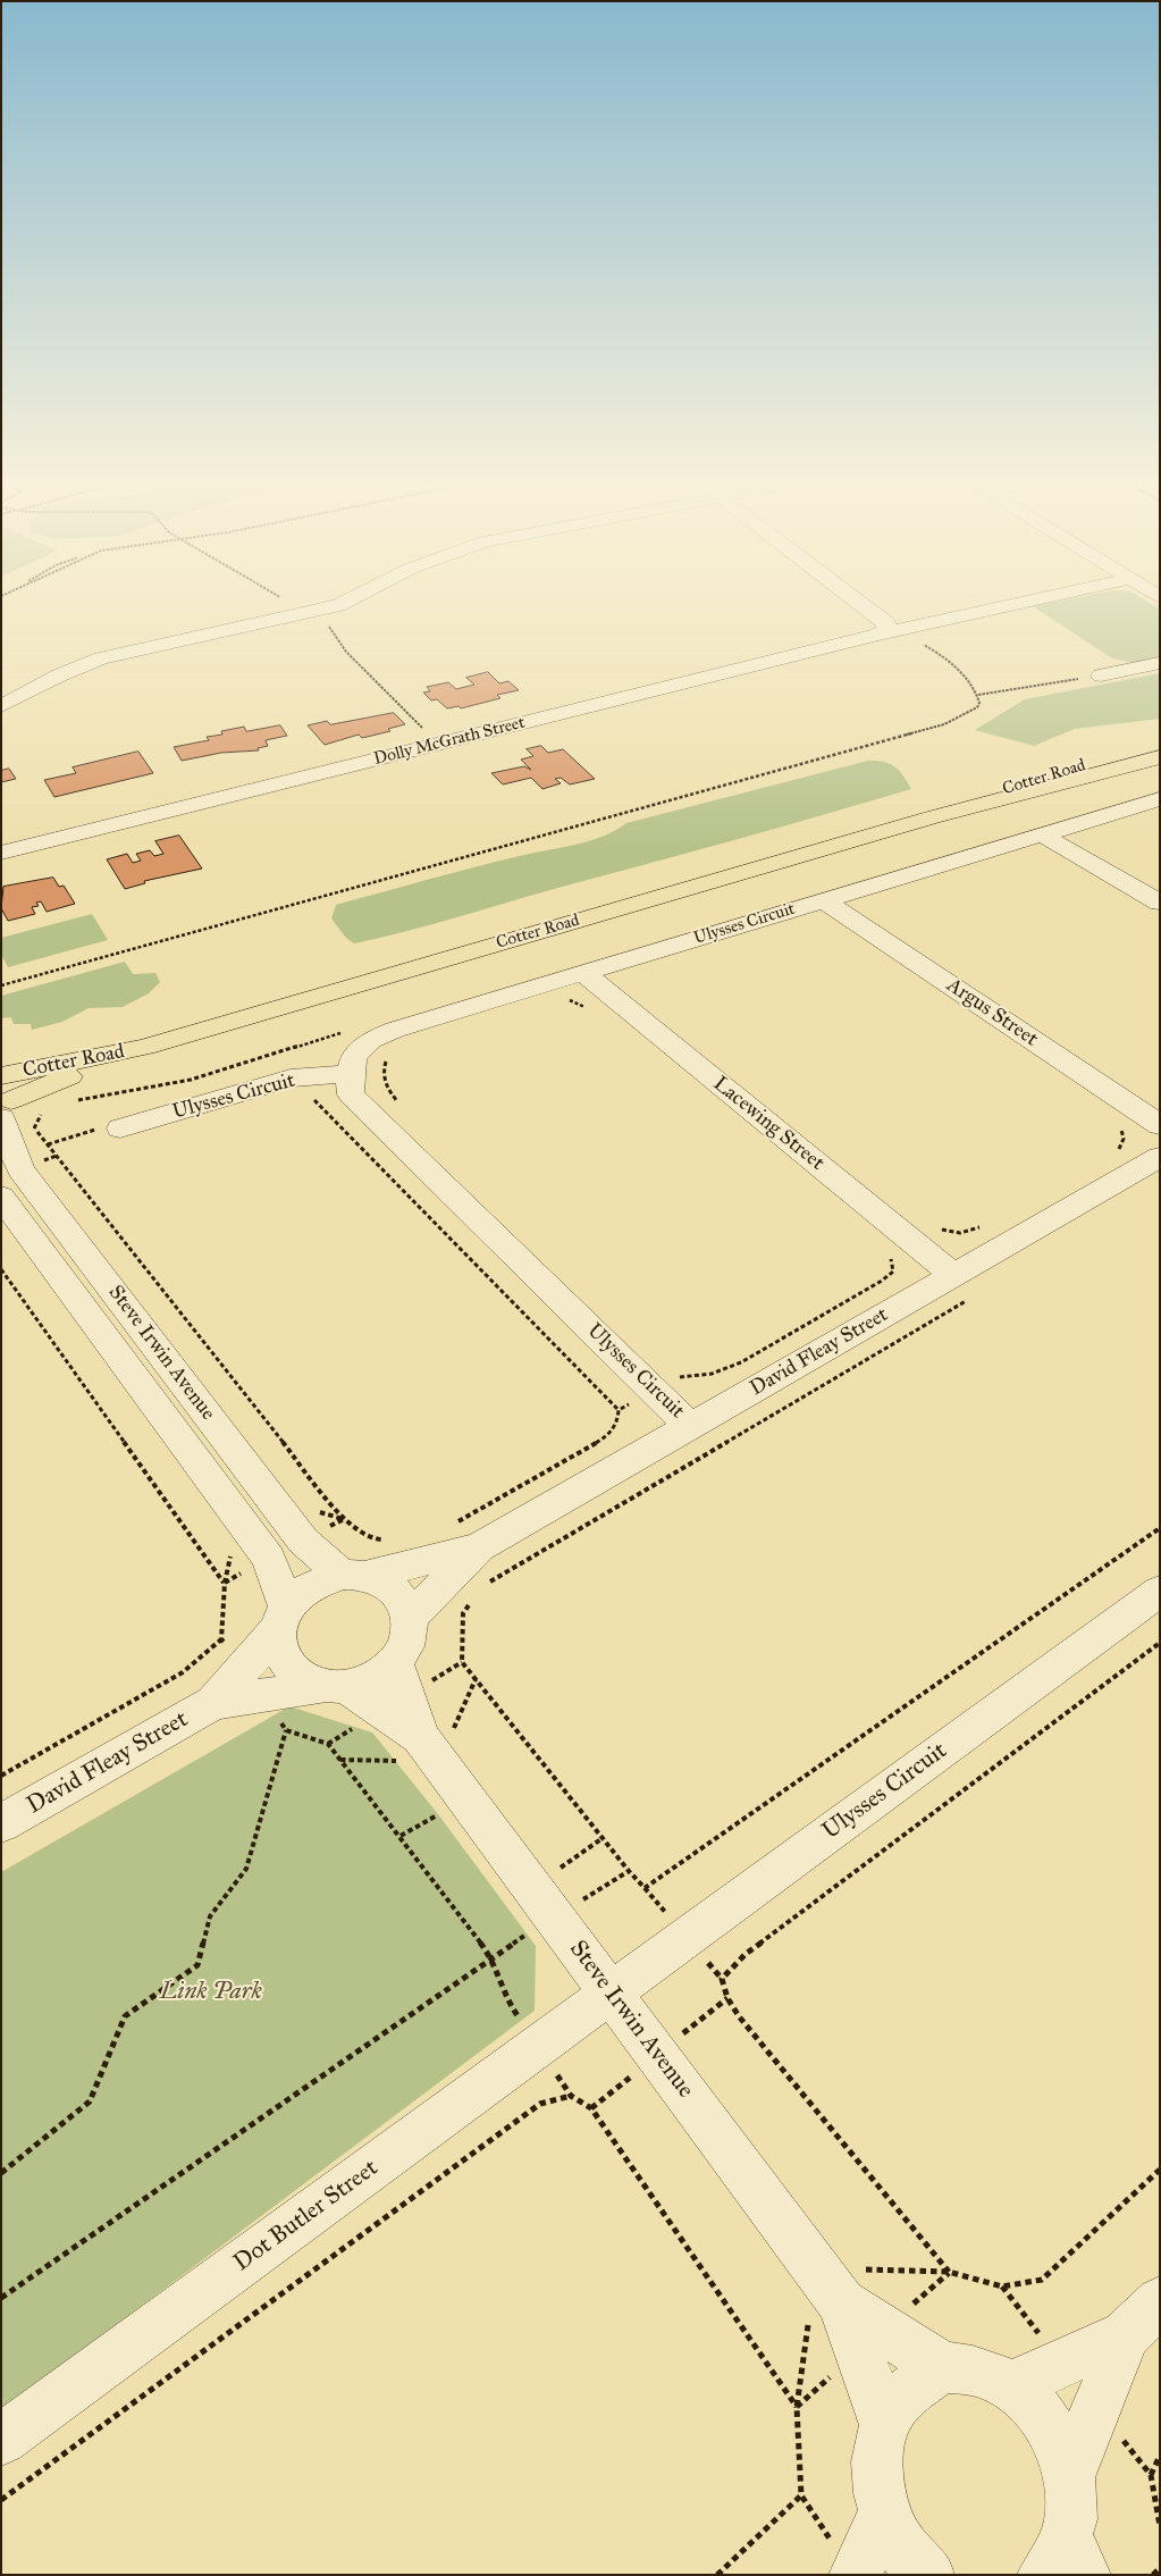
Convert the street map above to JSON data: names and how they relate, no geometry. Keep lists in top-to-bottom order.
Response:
{
  "streets": {
    "main road": ["Cotter Road"],
    "street": [
      "Dolly McGrath Street",
      "Ulysses Circuit",
      "Argus Street",
      "Lacewing Street",
      "David Fleay Street",
      "Steve Irwin Avenue",
      "Dot Butler Street"
    ]
  },
  "crossings": [
    ["Cotter Road", "Steve Irwin Avenue"],
    ["Ulysses Circuit", "Argus Street"],
    ["Ulysses Circuit", "Lacewing Street"],
    ["Ulysses Circuit", "David Fleay Street"],
    ["Ulysses Circuit", "Steve Irwin Avenue"],
    ["Ulysses Circuit", "Dot Butler Street"],
    ["Lacewing Street", "David Fleay Street"],
    ["David Fleay Street", "Steve Irwin Avenue"],
    ["Steve Irwin Avenue", "Dot Butler Street"]
  ],
  "parks": ["Link Park"]
}
